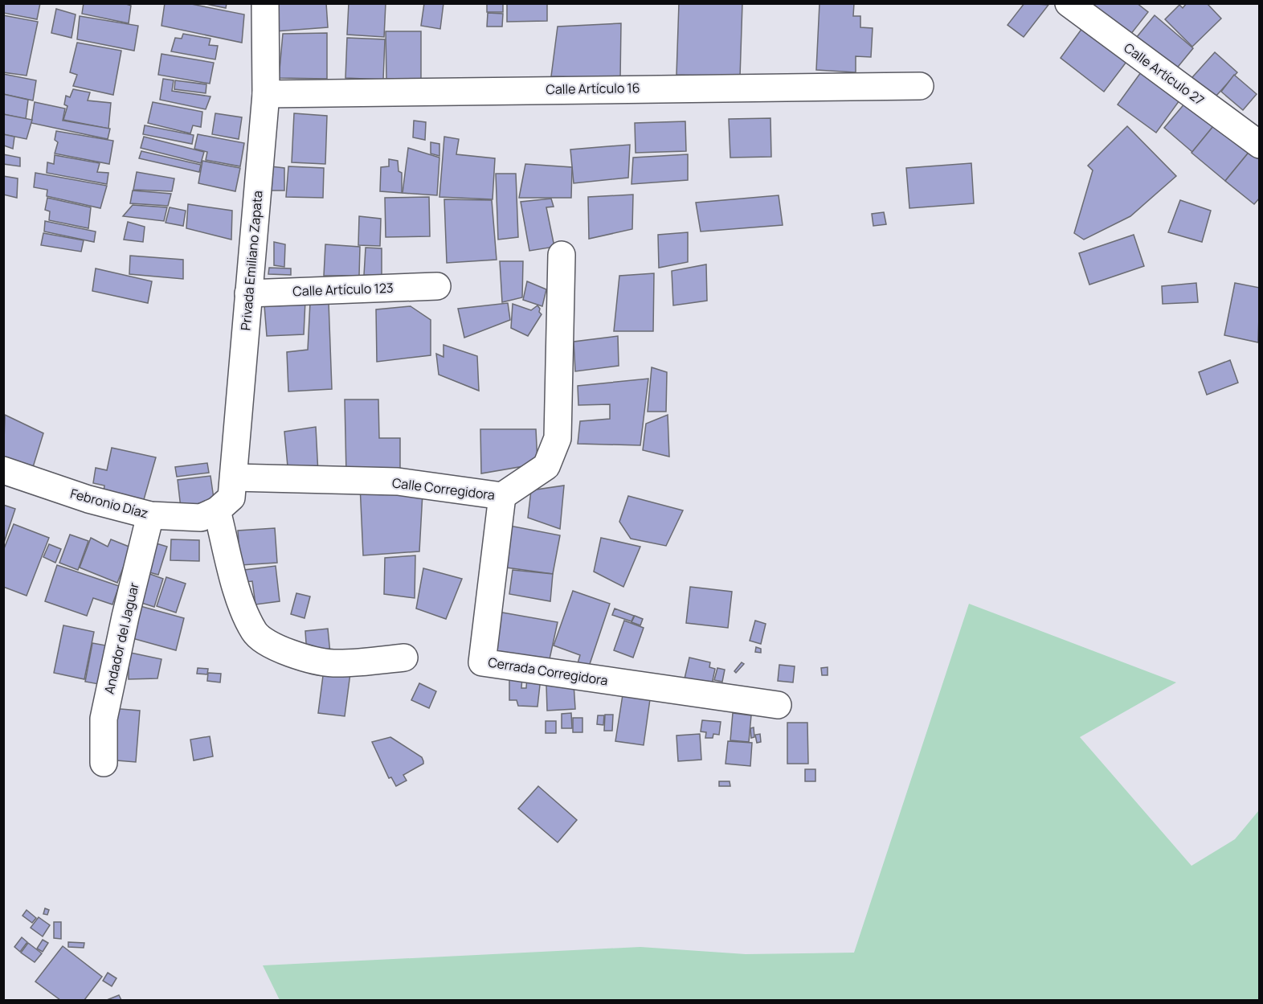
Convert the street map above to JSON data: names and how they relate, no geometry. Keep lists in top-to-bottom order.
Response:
{
  "streets": {
    "street": [
      "Calle Artículo 27",
      "Calle Artículo 16",
      "Privada Emiliano Zapata",
      "Calle Artículo 123",
      "Calle Corregidora",
      "Febronio Díaz",
      "Andador del Jaguar",
      "Cerrada Corregidora"
    ]
  },
  "crossings": [
    ["Calle Artículo 16", "Privada Emiliano Zapata"],
    ["Privada Emiliano Zapata", "Calle Artículo 123"],
    ["Privada Emiliano Zapata", "Calle Corregidora"],
    ["Privada Emiliano Zapata", "Febronio Díaz"],
    ["Calle Corregidora", "Cerrada Corregidora"],
    ["Febronio Díaz", "Andador del Jaguar"]
  ]
}
